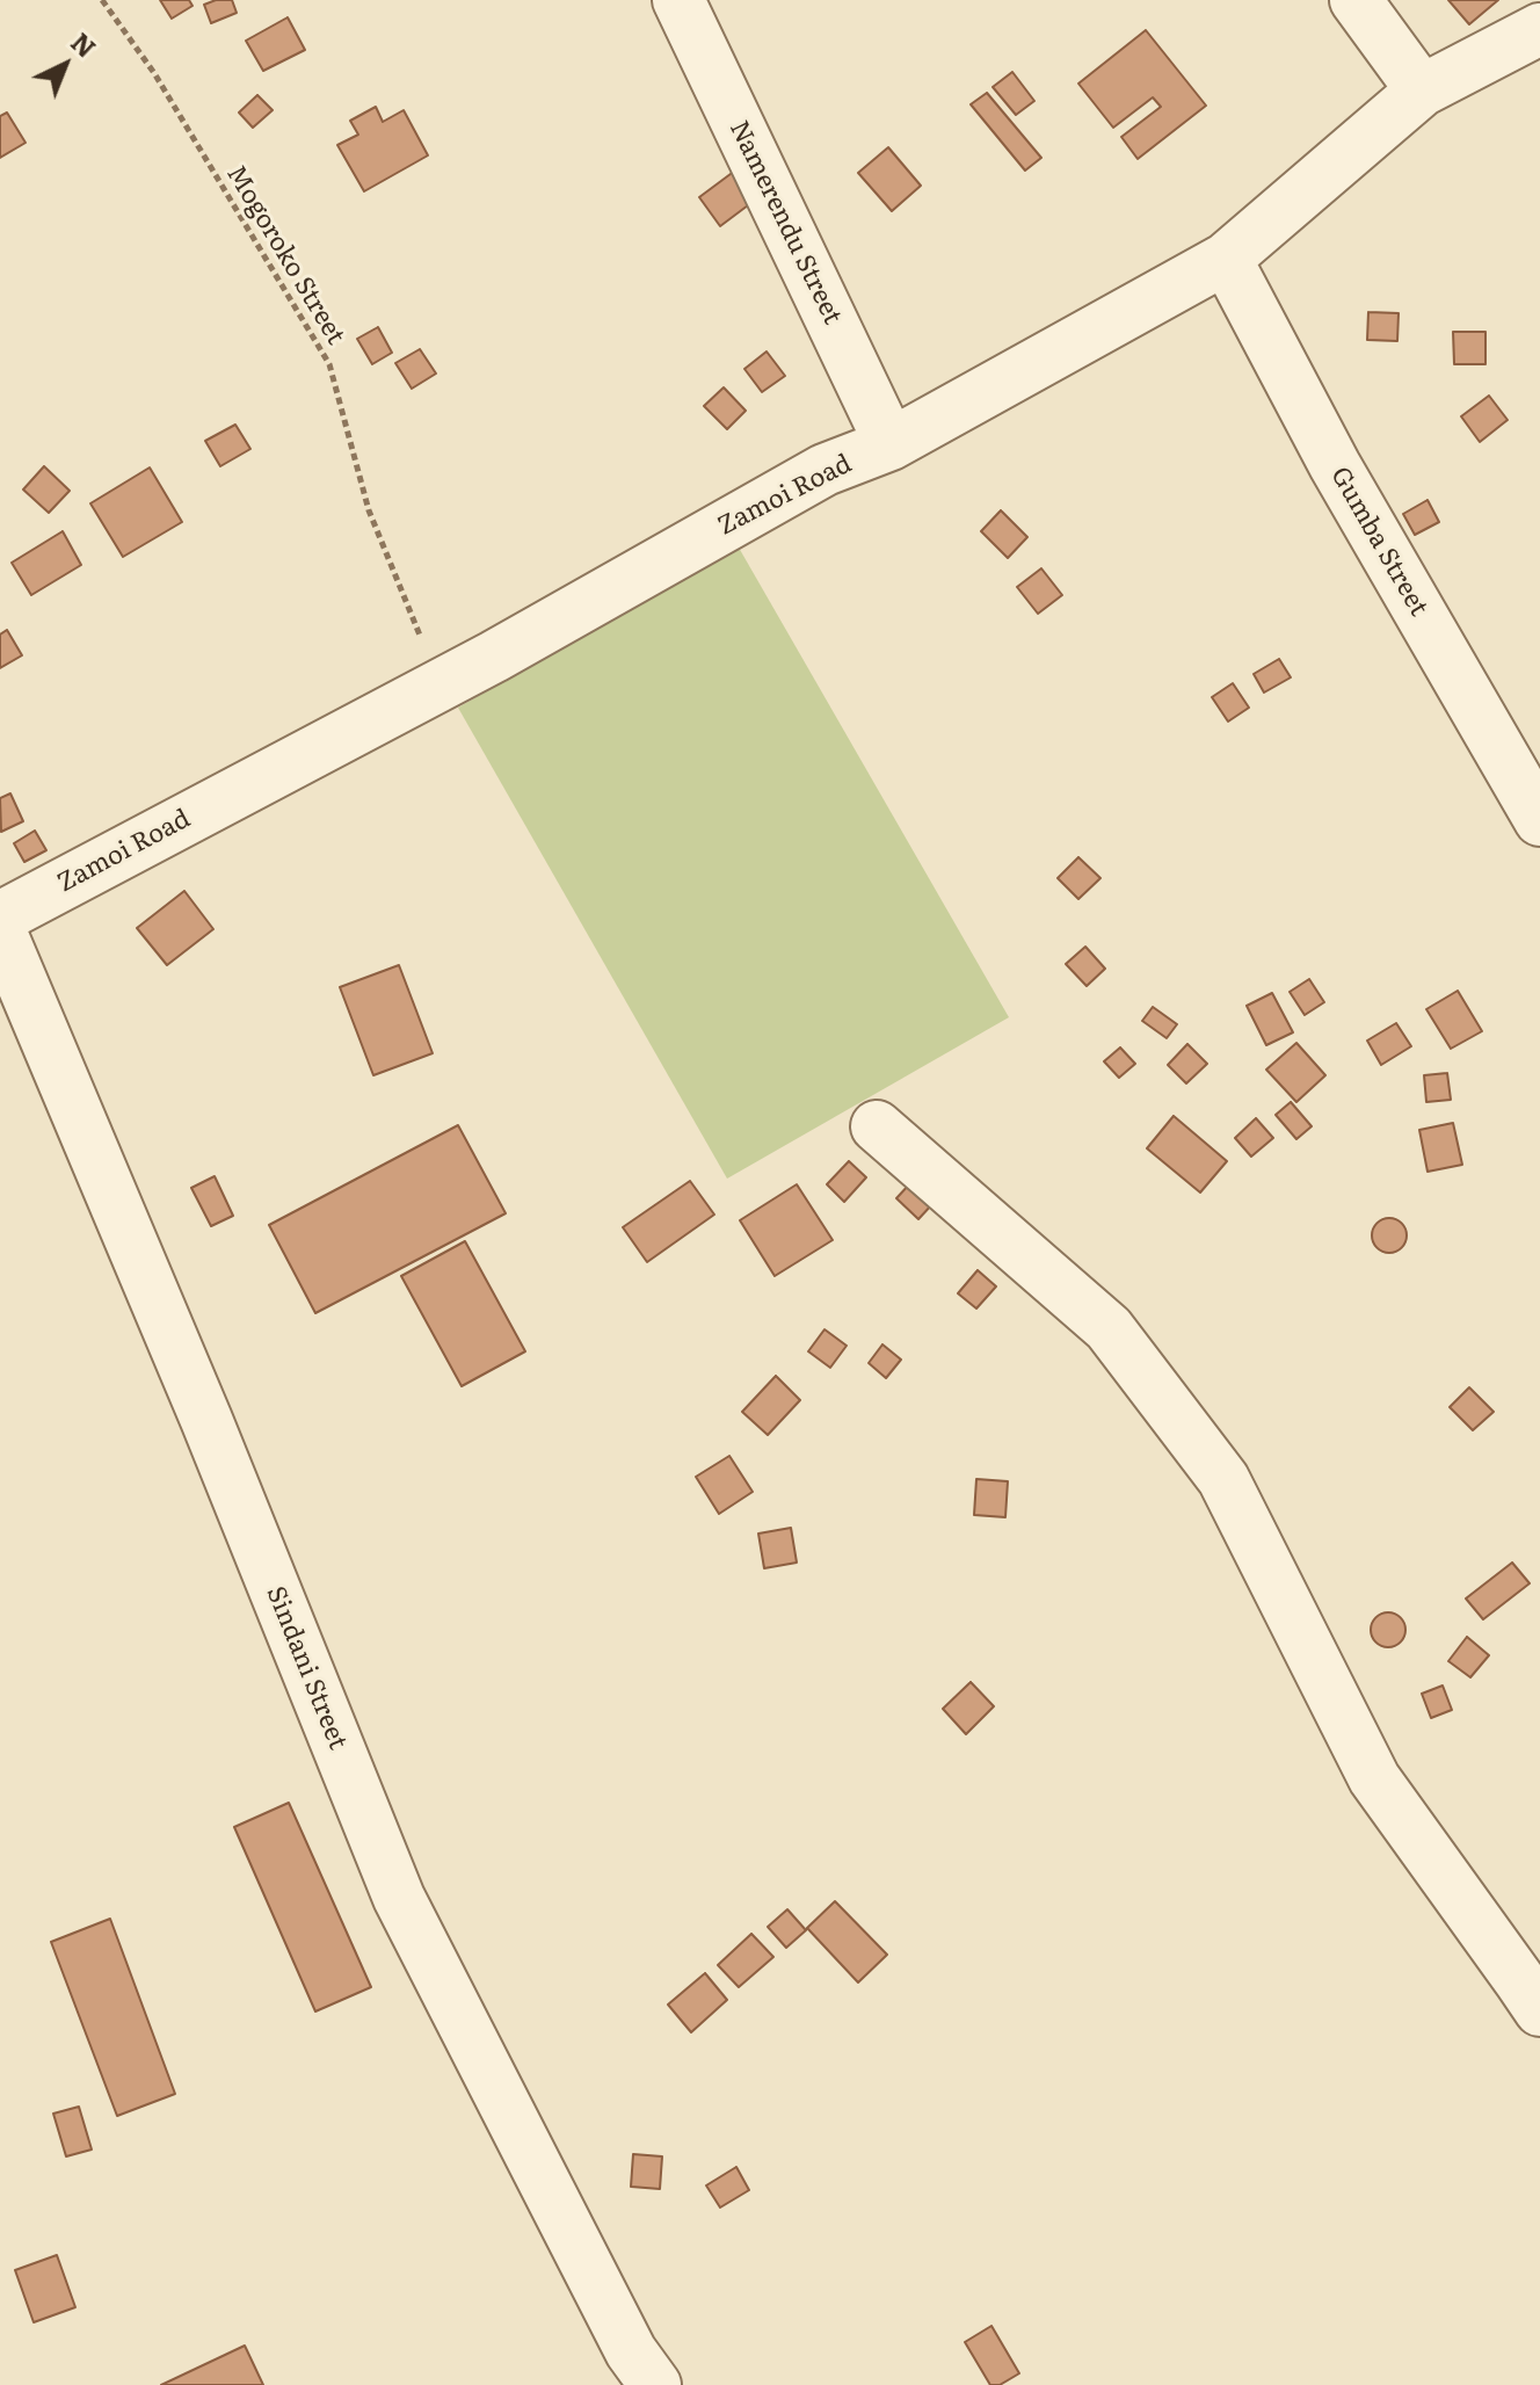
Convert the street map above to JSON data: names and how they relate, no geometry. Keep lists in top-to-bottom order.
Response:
{
  "streets": {
    "street": [
      "Namerendu Street",
      "Zamoi Road",
      "Gumba Street",
      "Sindani Street"
    ],
    "path": ["Mogoroko Street"]
  },
  "crossings": [
    ["Namerendu Street", "Zamoi Road"],
    ["Zamoi Road", "Gumba Street"]
  ],
  "north": "top right"
}
